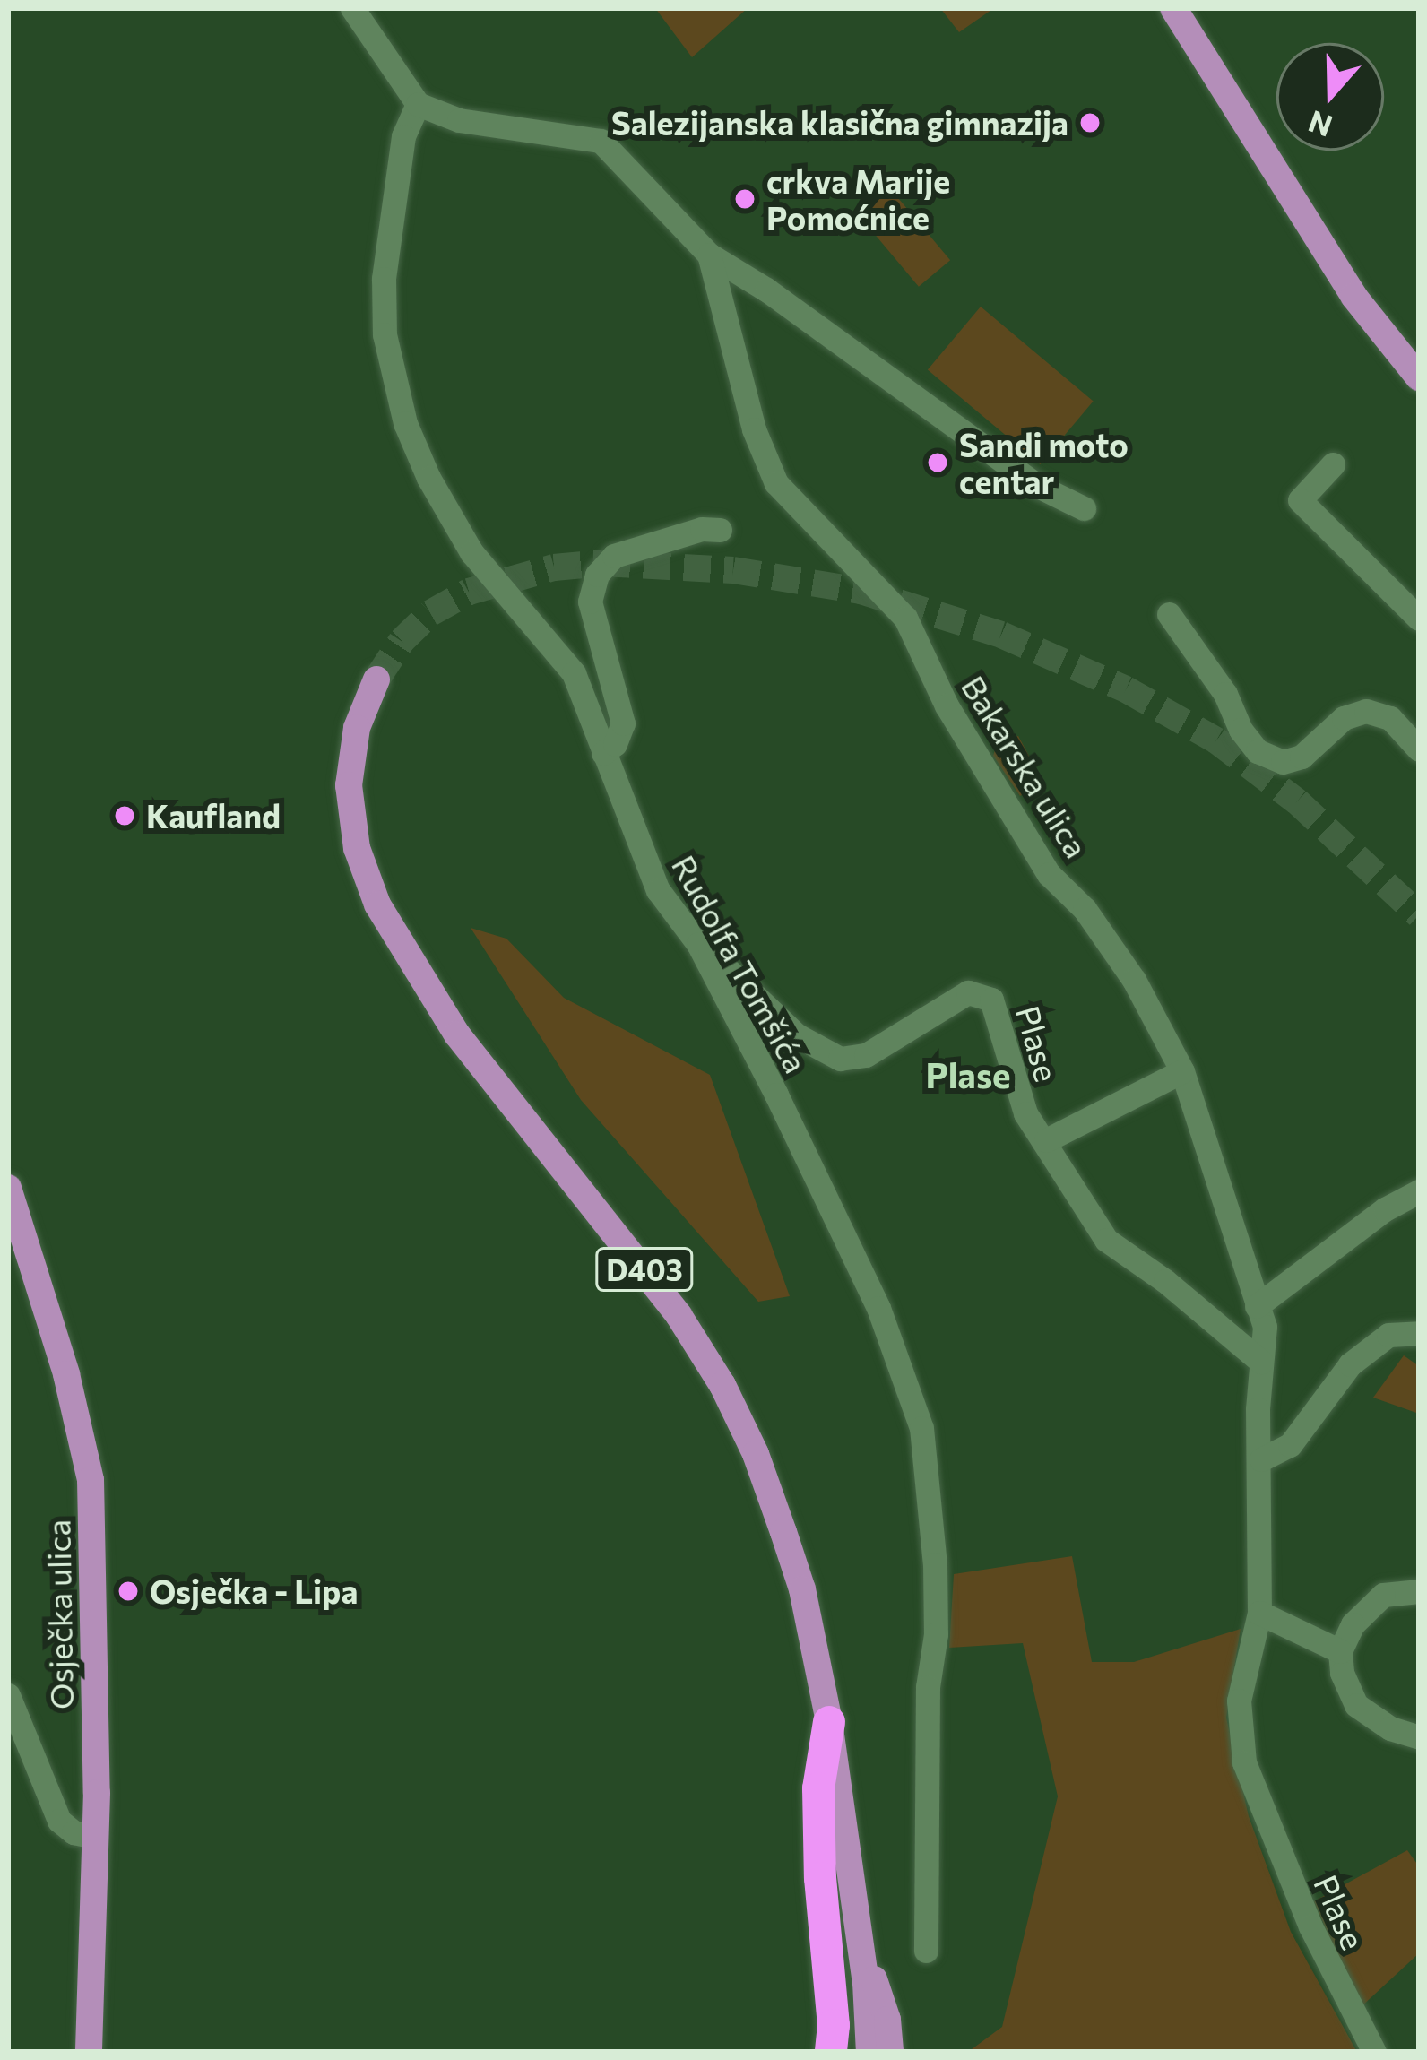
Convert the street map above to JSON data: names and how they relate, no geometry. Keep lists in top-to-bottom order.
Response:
{
  "streets": {
    "main road": ["D403", "Osječka ulica"],
    "street": ["Bakarska ulica", "Rudolfa Tomšića", "Plase"]
  },
  "crossings": [
    ["Bakarska ulica", "Plase"],
    ["Rudolfa Tomšića", "Plase"]
  ],
  "districts": ["Plase"],
  "places": [
    "Salezijanska klasična gimnazija",
    "crkva Marije Pomoćnice",
    "Sandi moto centar",
    "Kaufland",
    "Osječka - Lipa"
  ],
  "north": "bottom"
}
